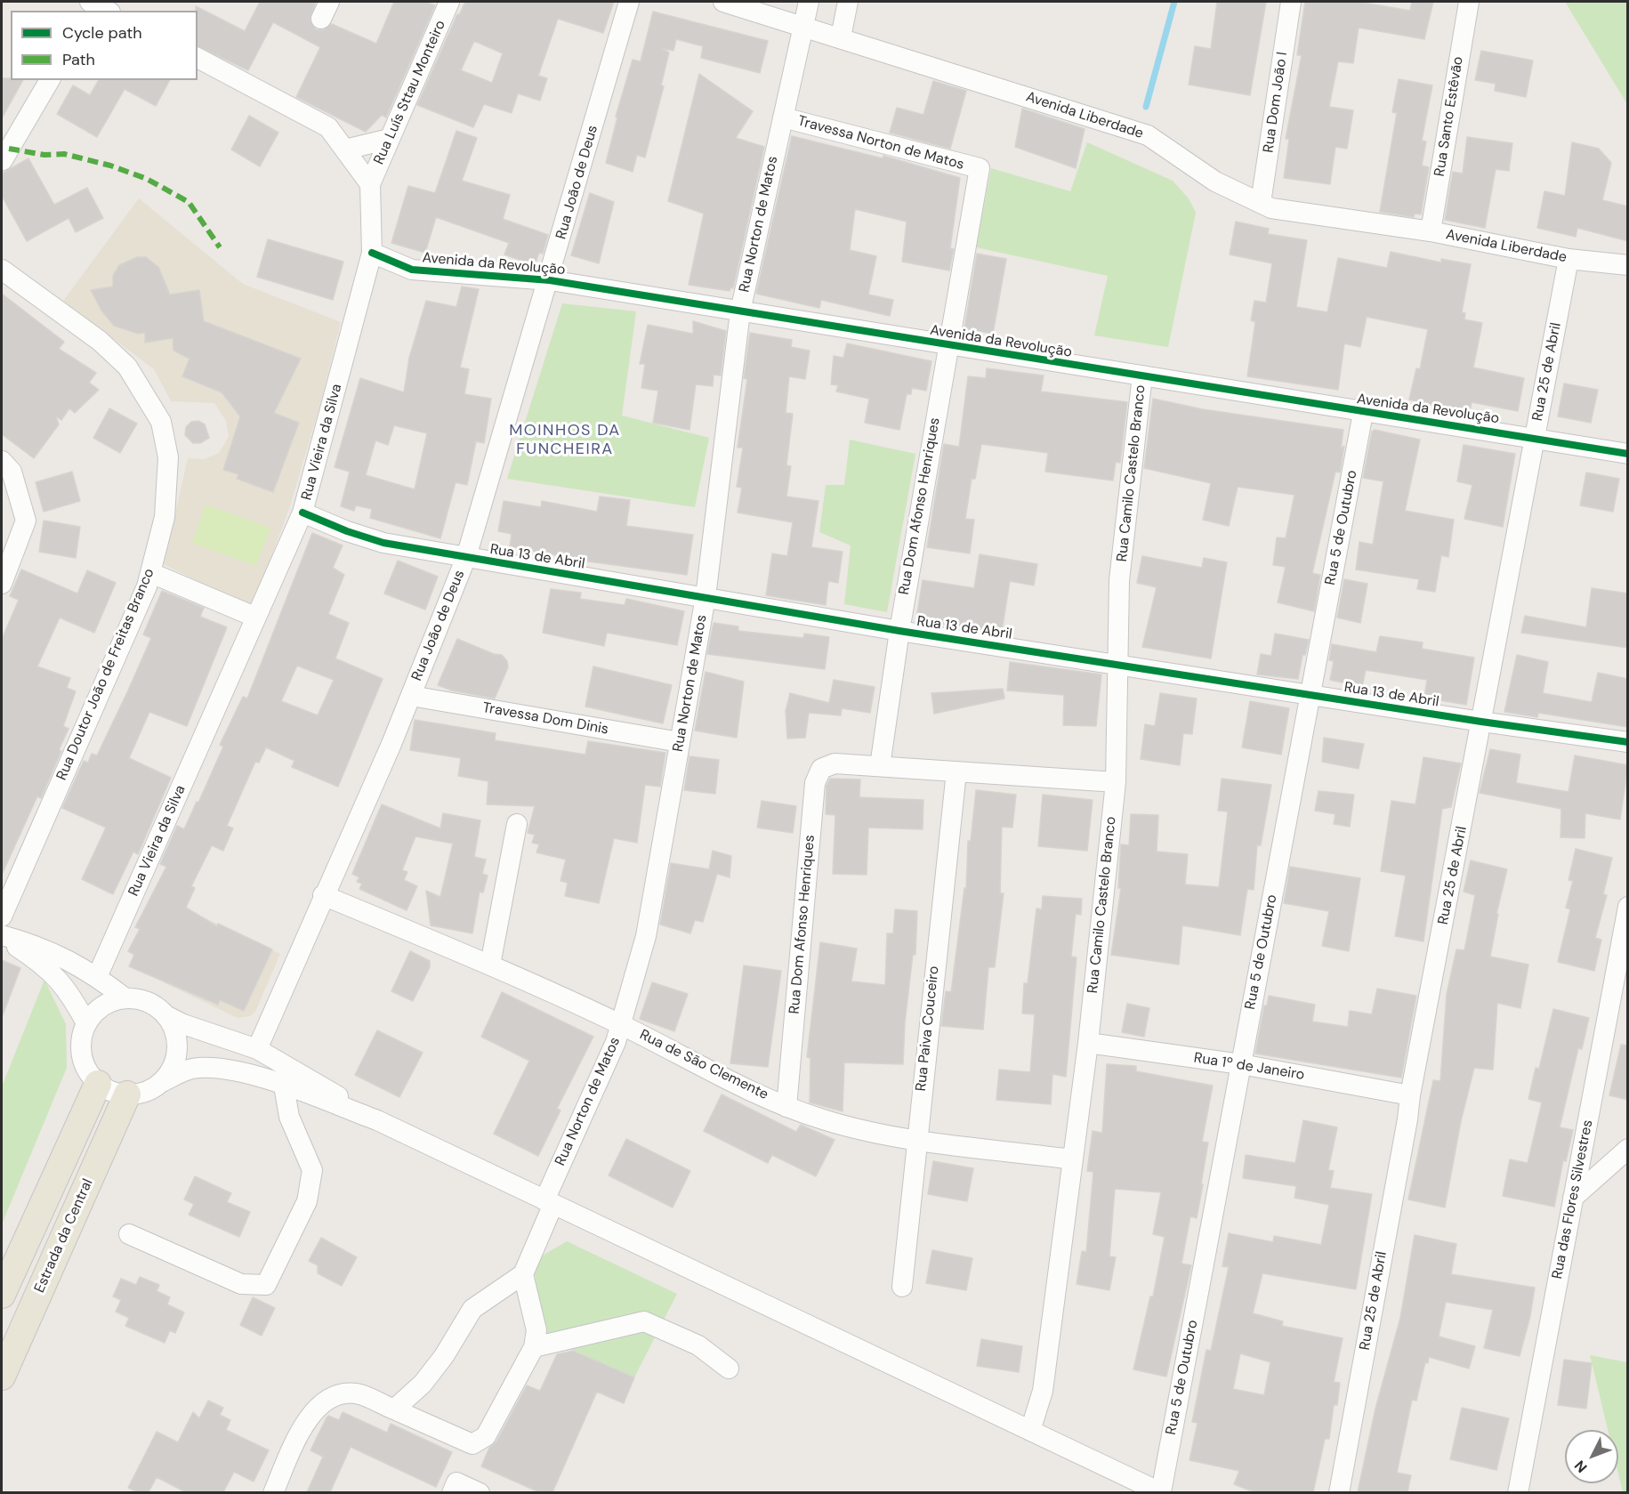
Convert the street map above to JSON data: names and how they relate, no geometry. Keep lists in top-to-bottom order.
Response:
{
  "streets": {
    "main road": ["Estrada da Central"],
    "street": [
      "Rua Luís Sttau Monteiro",
      "Rua Dom João I",
      "Avenida Liberdade",
      "Rua Santo Estêvão",
      "Travessa Norton de Matos",
      "Rua João de Deus",
      "Rua Norton de Matos",
      "Avenida da Revolução",
      "Rua 25 de Abril",
      "Rua Vieira da Silva",
      "Rua Camilo Castelo Branco",
      "Rua Dom Afonso Henriques",
      "Rua 5 de Outubro",
      "Rua 13 de Abril",
      "Rua Doutor João de Freitas Branco",
      "Travessa Dom Dinis",
      "Rua Paiva Couceiro",
      "Rua de São Clemente",
      "Rua 1º de Janeiro",
      "Rua das Flores Silvestres"
    ]
  },
  "crossings": [
    ["Rua Luís Sttau Monteiro", "Rua Vieira da Silva"],
    ["Rua Dom João I", "Avenida Liberdade"],
    ["Avenida Liberdade", "Rua Santo Estêvão"],
    ["Avenida Liberdade", "Rua Norton de Matos"],
    ["Avenida Liberdade", "Rua 25 de Abril"],
    ["Travessa Norton de Matos", "Rua Norton de Matos"],
    ["Travessa Norton de Matos", "Rua Dom Afonso Henriques"],
    ["Rua João de Deus", "Avenida da Revolução"],
    ["Rua João de Deus", "Rua 13 de Abril"],
    ["Rua João de Deus", "Travessa Dom Dinis"],
    ["Rua João de Deus", "Rua de São Clemente"],
    ["Rua Norton de Matos", "Avenida da Revolução"],
    ["Rua Norton de Matos", "Rua 13 de Abril"],
    ["Rua Norton de Matos", "Travessa Dom Dinis"],
    ["Rua Norton de Matos", "Rua de São Clemente"],
    ["Avenida da Revolução", "Rua 25 de Abril"],
    ["Avenida da Revolução", "Rua Vieira da Silva"],
    ["Avenida da Revolução", "Rua Camilo Castelo Branco"],
    ["Avenida da Revolução", "Rua Dom Afonso Henriques"],
    ["Avenida da Revolução", "Rua 5 de Outubro"],
    ["Rua 25 de Abril", "Rua 13 de Abril"],
    ["Rua 25 de Abril", "Rua 1º de Janeiro"],
    ["Rua Vieira da Silva", "Rua 13 de Abril"],
    ["Rua Camilo Castelo Branco", "Rua 13 de Abril"],
    ["Rua Camilo Castelo Branco", "Rua de São Clemente"],
    ["Rua Camilo Castelo Branco", "Rua 1º de Janeiro"],
    ["Rua Dom Afonso Henriques", "Rua 13 de Abril"],
    ["Rua Dom Afonso Henriques", "Rua de São Clemente"],
    ["Rua 5 de Outubro", "Rua 13 de Abril"],
    ["Rua 5 de Outubro", "Rua 1º de Janeiro"],
    ["Rua Paiva Couceiro", "Rua de São Clemente"]
  ],
  "districts": ["MOINHOS DA FUNCHEIRA"],
  "legend": ["Cycle path", "Path"],
  "north": "bottom left"
}
